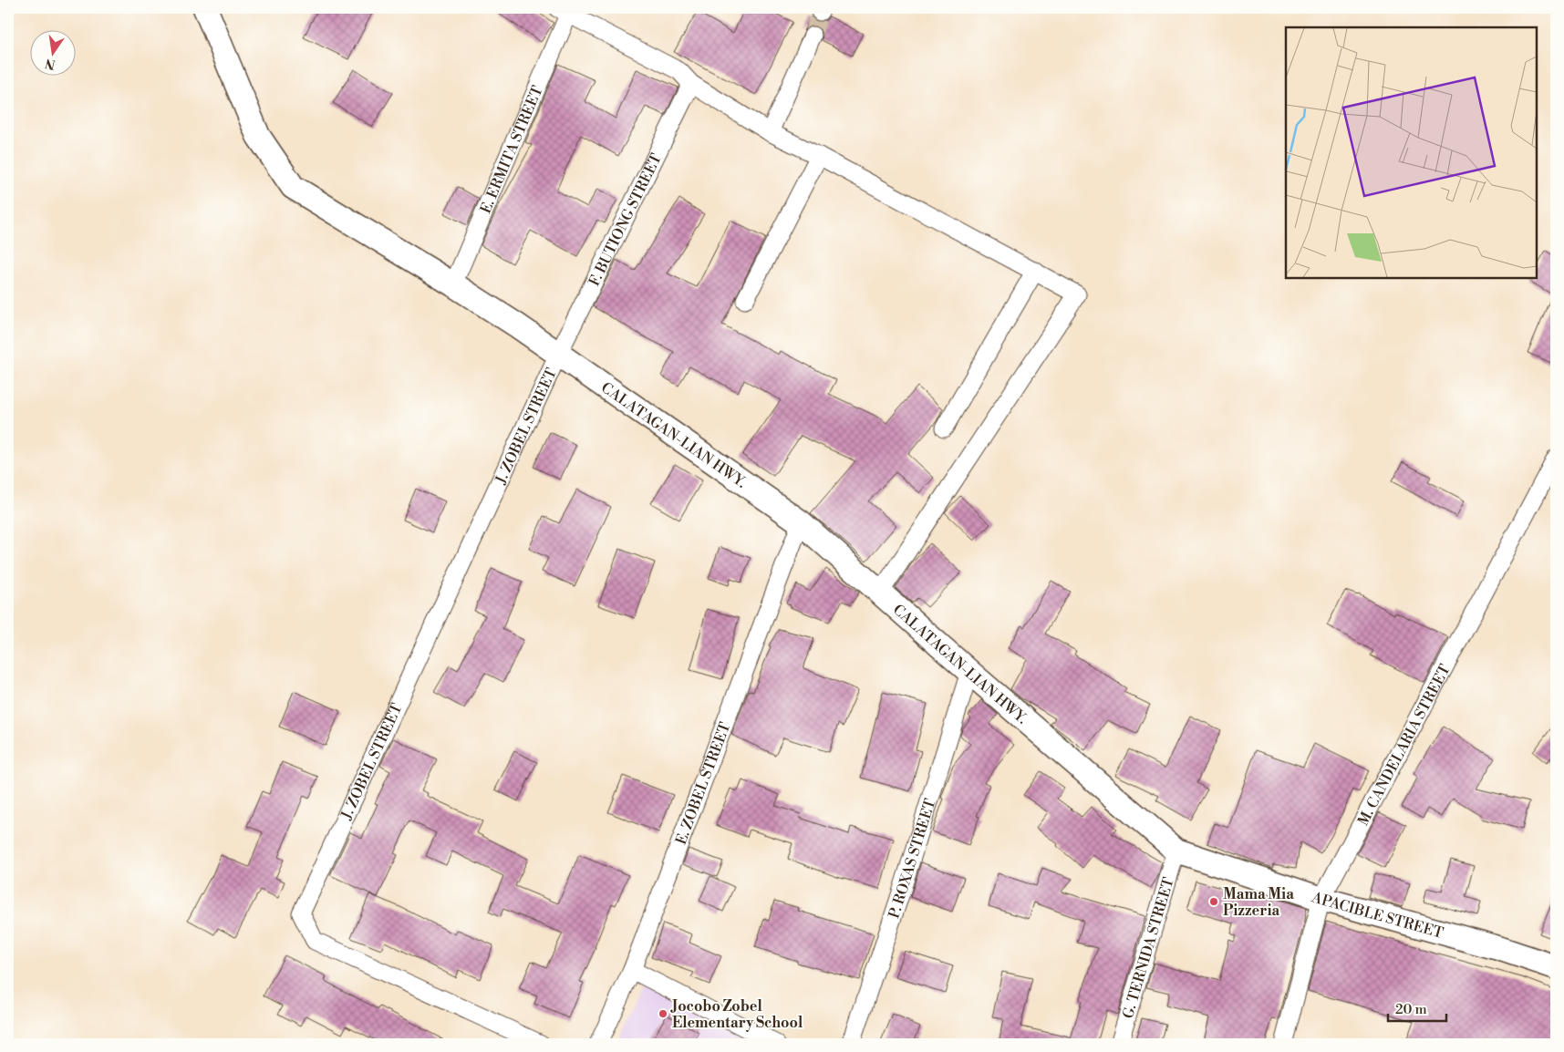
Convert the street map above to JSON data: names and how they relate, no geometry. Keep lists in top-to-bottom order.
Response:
{
  "streets": {
    "main road": ["CALATAGAN-LIAN HWY.", "APACIBLE STREET"],
    "street": [
      "E. ERMITA STREET",
      "F. BUTIONG STREET",
      "J. ZOBEL STREET",
      "M. CANDELARIA STREET",
      "E. ZOBEL STREET",
      "P. ROXAS STREET",
      "G. TERNIDA STREET"
    ]
  },
  "crossings": [
    ["E. ERMITA STREET", "CALATAGAN-LIAN HWY."],
    ["F. BUTIONG STREET", "J. ZOBEL STREET"],
    ["F. BUTIONG STREET", "CALATAGAN-LIAN HWY."],
    ["J. ZOBEL STREET", "CALATAGAN-LIAN HWY."],
    ["CALATAGAN-LIAN HWY.", "E. ZOBEL STREET"],
    ["CALATAGAN-LIAN HWY.", "P. ROXAS STREET"],
    ["CALATAGAN-LIAN HWY.", "APACIBLE STREET"],
    ["CALATAGAN-LIAN HWY.", "G. TERNIDA STREET"],
    ["M. CANDELARIA STREET", "APACIBLE STREET"],
    ["APACIBLE STREET", "G. TERNIDA STREET"]
  ],
  "places": ["Mama Mia Pizzeria", "Jocobo Zobel Elementary School"],
  "scale_bar": "20 m",
  "north": "bottom"
}
